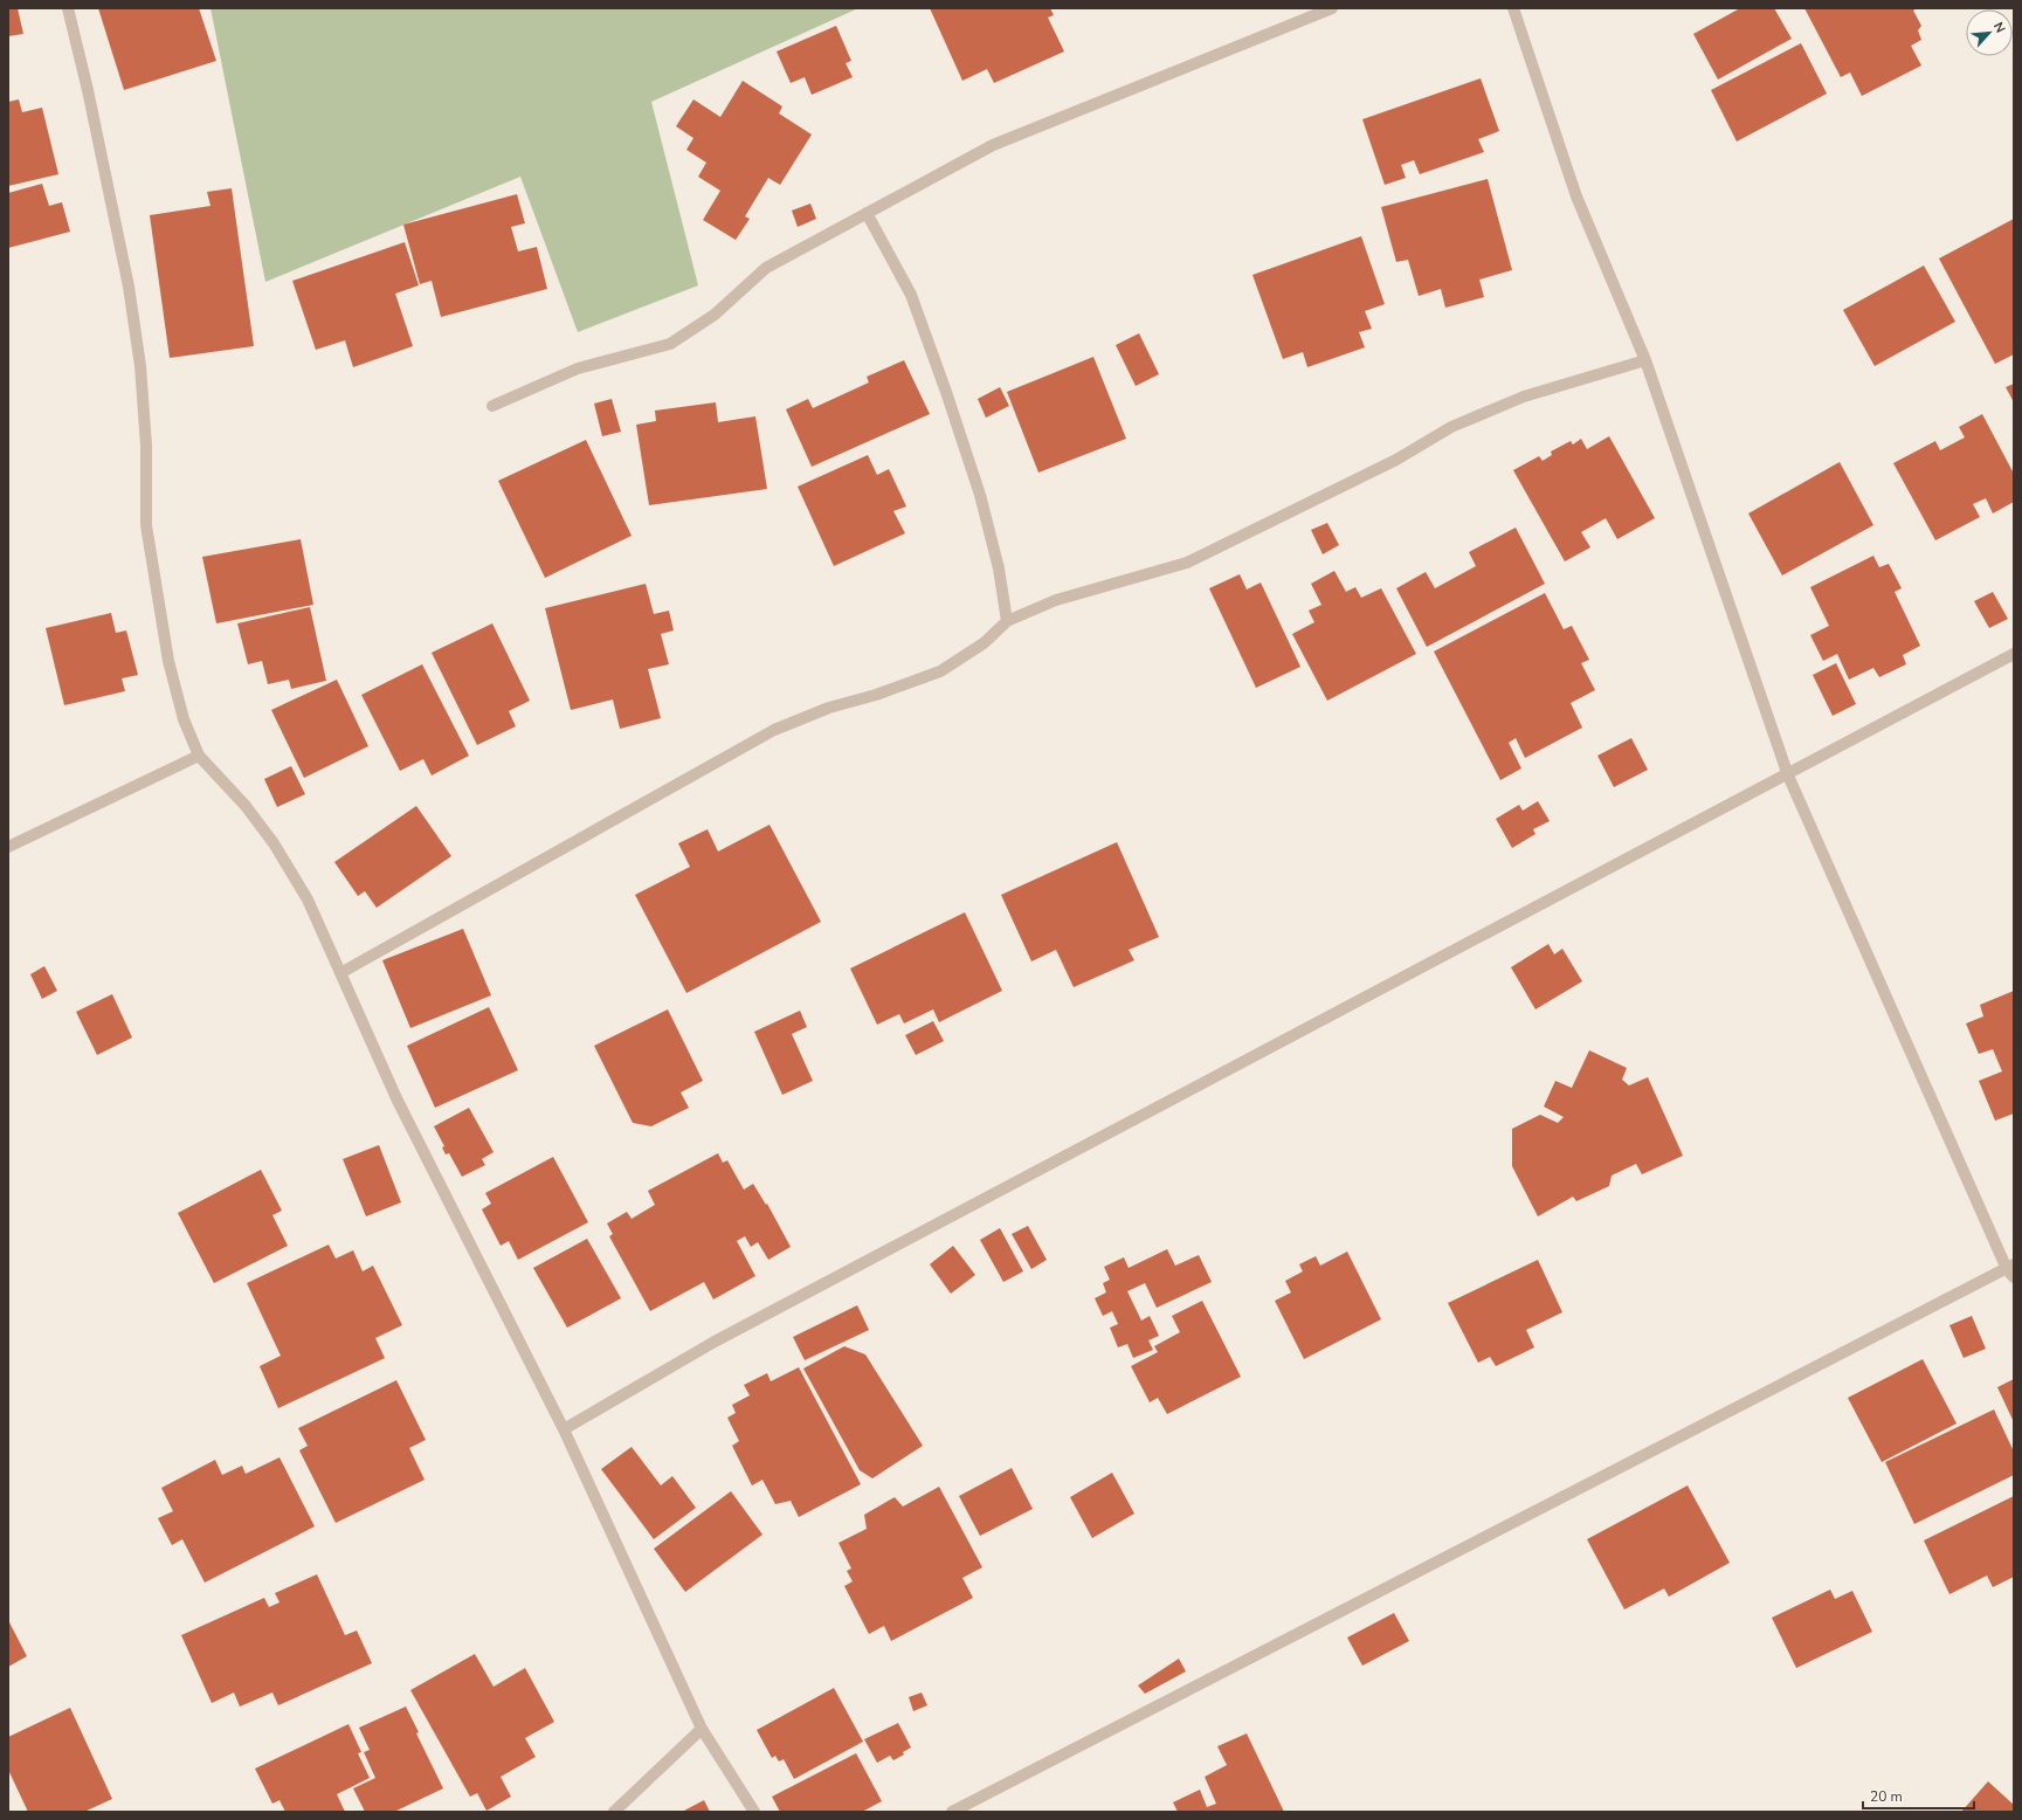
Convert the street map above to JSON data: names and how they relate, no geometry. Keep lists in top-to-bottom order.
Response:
{
  "scale_bar": "20 m",
  "north": "top right"
}
